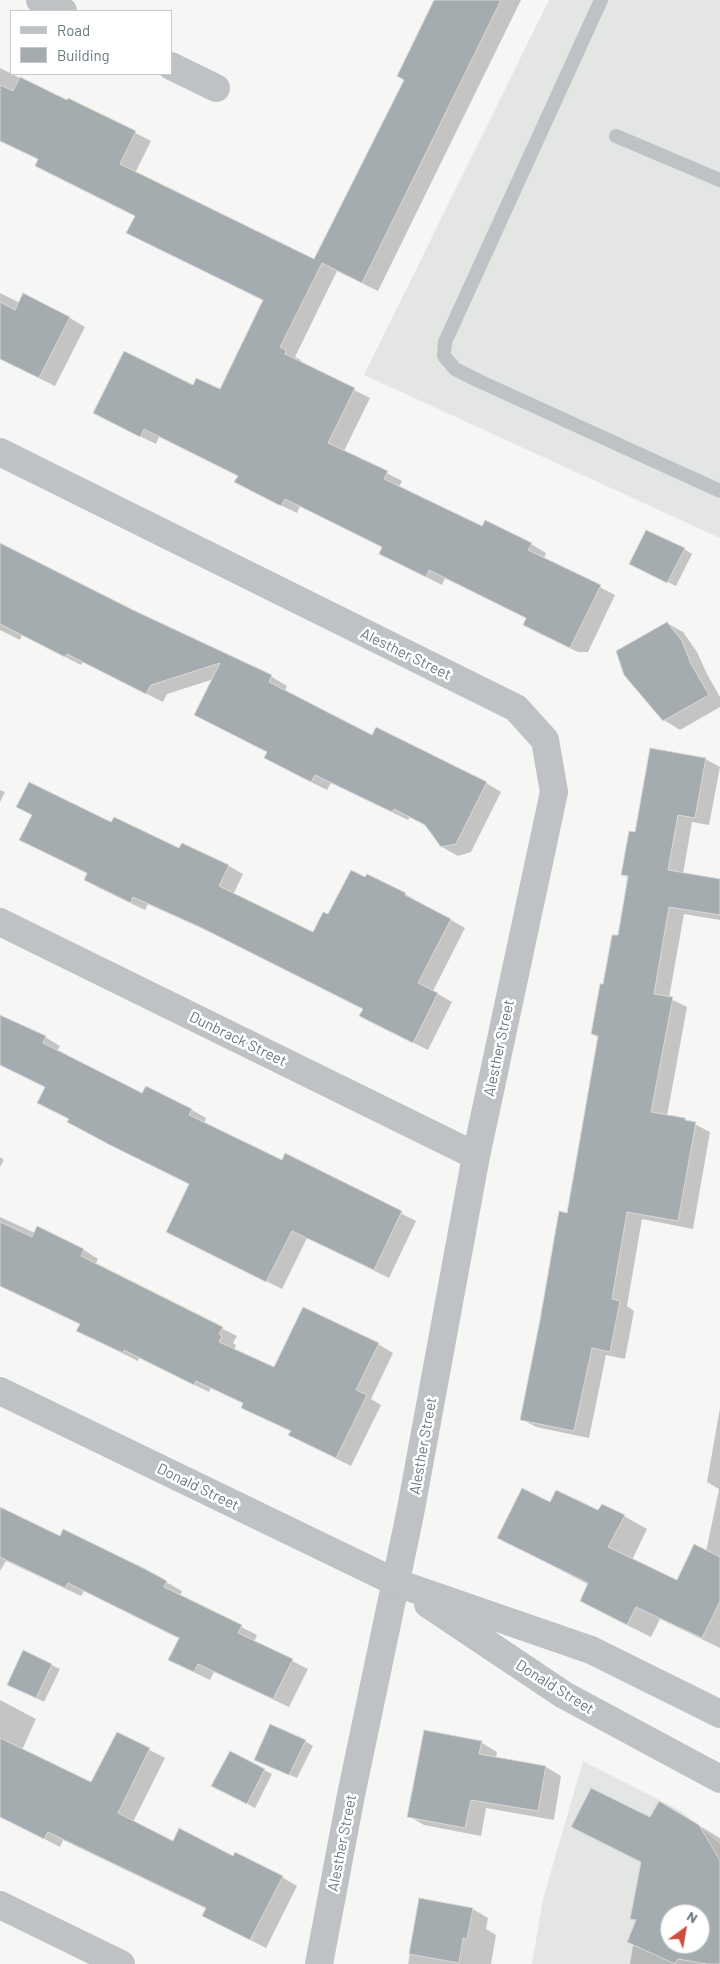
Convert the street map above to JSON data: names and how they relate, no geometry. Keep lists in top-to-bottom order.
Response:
{
  "streets": {
    "street": ["Alesther Street", "Dunbrack Street", "Donald Street"]
  },
  "crossings": [
    ["Alesther Street", "Dunbrack Street"],
    ["Alesther Street", "Donald Street"]
  ],
  "legend": ["Road", "Building"],
  "north": "top right"
}
